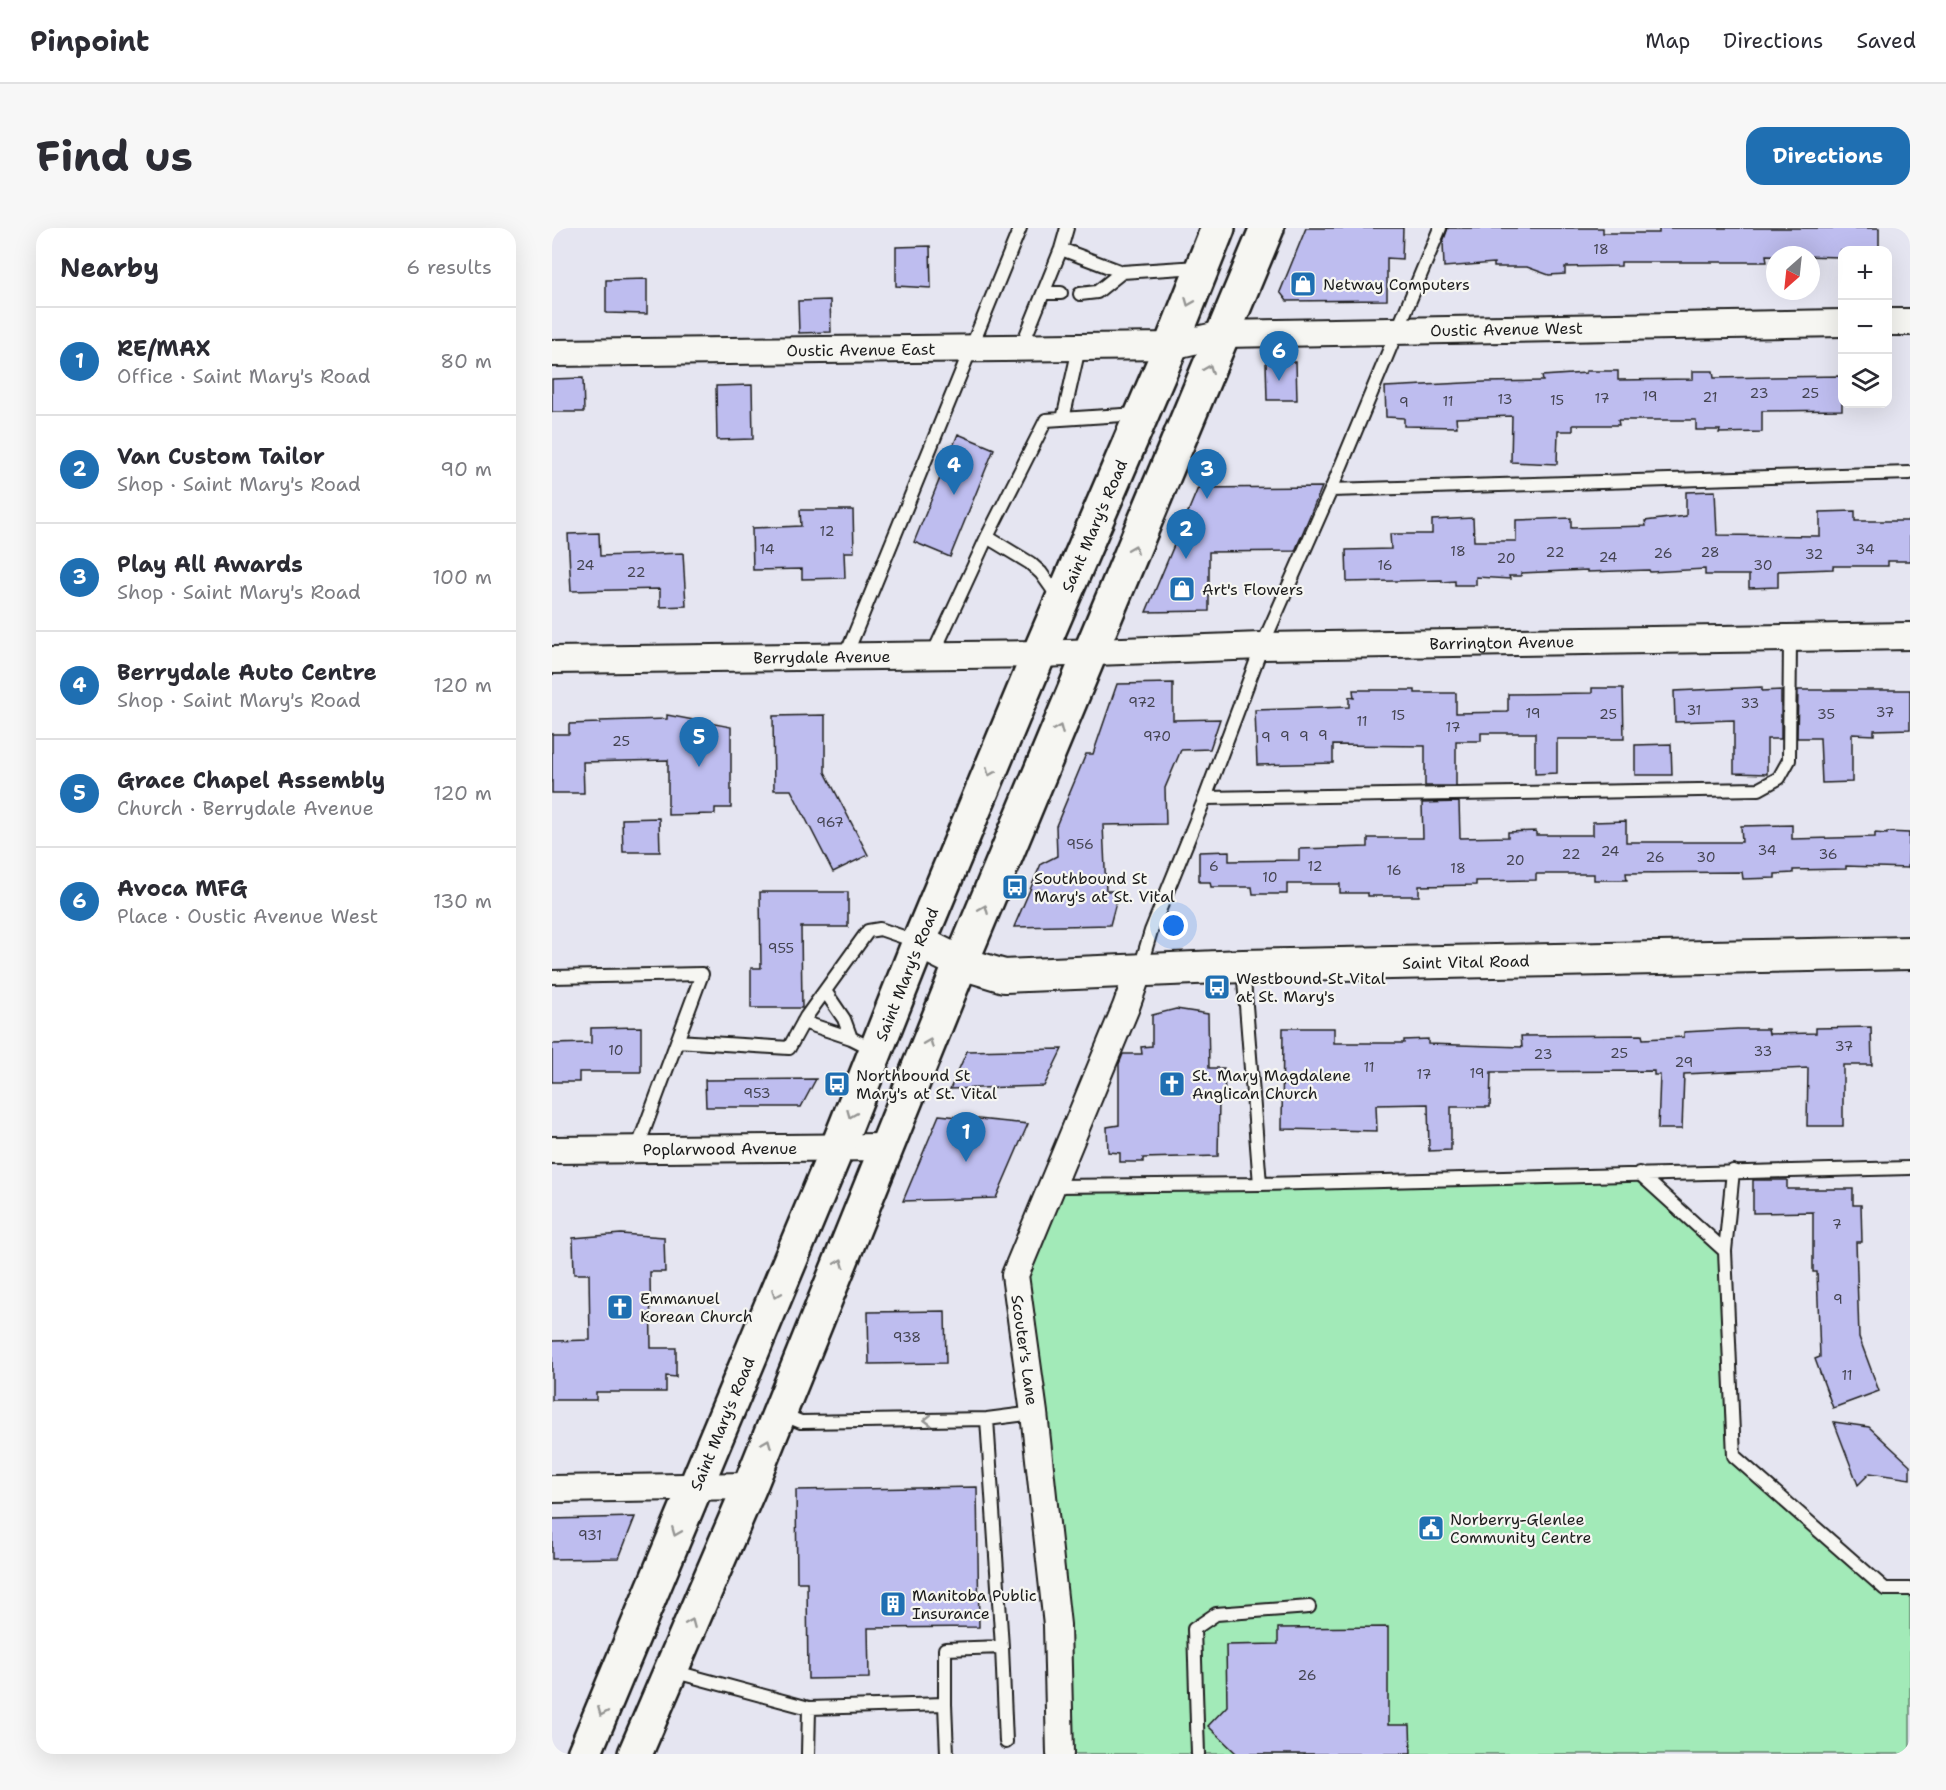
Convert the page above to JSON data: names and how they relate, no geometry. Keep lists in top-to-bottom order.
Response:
{
  "streets": {
    "main road": ["Saint Mary's Road"],
    "street": [
      "Oustic Avenue West",
      "Oustic Avenue East",
      "Barrington Avenue",
      "Berrydale Avenue",
      "Saint Vital Road",
      "Poplarwood Avenue",
      "Scouter's Lane"
    ]
  },
  "crossings": [
    ["Oustic Avenue West", "Oustic Avenue East"],
    ["Oustic Avenue West", "Saint Mary's Road"],
    ["Oustic Avenue East", "Saint Mary's Road"],
    ["Saint Mary's Road", "Berrydale Avenue"],
    ["Saint Mary's Road", "Saint Vital Road"],
    ["Saint Mary's Road", "Poplarwood Avenue"],
    ["Barrington Avenue", "Berrydale Avenue"],
    ["Saint Vital Road", "Scouter's Lane"]
  ],
  "places": {
    "shop": ["Netway Computers", "Art's Flowers"],
    "bus stop": ["Southbound St Mary's at St. Vital", "Westbound St Vital at St. Mary's", "Northbound St Mary's at St. Vital"],
    "church": ["St. Mary Magdalene Anglican Church", "Emmanuel Korean Church"],
    "public building": ["Norberry-Glenlee Community Centre"],
    "building": ["Manitoba Public Insurance"]
  },
  "house_numbers": [
    "18",
    "23",
    "25",
    "19",
    "21",
    "17",
    "13",
    "15",
    "11",
    "9",
    "12",
    "14",
    "34",
    "18",
    "22",
    "28",
    "26",
    "32",
    "24",
    "20",
    "24",
    "16",
    "30",
    "22",
    "972",
    "33",
    "31",
    "37",
    "19",
    "25",
    "35",
    "15",
    "11",
    "17",
    "9",
    "970",
    "9",
    "9",
    "9",
    "25",
    "967",
    "956",
    "34",
    "24",
    "22",
    "36",
    "26",
    "30",
    "20",
    "6",
    "12",
    "18",
    "16",
    "10",
    "955",
    "37",
    "10",
    "33",
    "25",
    "23",
    "29",
    "11",
    "19",
    "17",
    "953",
    "7",
    "9",
    "938",
    "11",
    "931",
    "26"
  ],
  "north": "bottom left",
  "page": {
    "header": "Pinpoint",
    "nav": ["Map", "Directions", "Saved"],
    "buttons": "Directions",
    "title": "Find us",
    "heading": ["Nearby", "6 results"],
    "map_buttons": ["+", "−"],
    "list": [
      {
        "mark": "1",
        "name": "RE/MAX",
        "note": "Office · Saint Mary's Road",
        "value": "80 m"
      },
      {
        "mark": "2",
        "name": "Van Custom Tailor",
        "note": "Shop · Saint Mary's Road",
        "value": "90 m"
      },
      {
        "mark": "3",
        "name": "Play All Awards",
        "note": "Shop · Saint Mary's Road",
        "value": "100 m"
      },
      {
        "mark": "4",
        "name": "Berrydale Auto Centre",
        "note": "Shop · Saint Mary's Road",
        "value": "120 m"
      },
      {
        "mark": "5",
        "name": "Grace Chapel Assembly",
        "note": "Church · Berrydale Avenue",
        "value": "120 m"
      },
      {
        "mark": "6",
        "name": "Avoca MFG",
        "note": "Place · Oustic Avenue West",
        "value": "130 m"
      }
    ],
    "pins": [
      "6",
      "4",
      "3",
      "2",
      "5",
      "1"
    ]
  }
}
